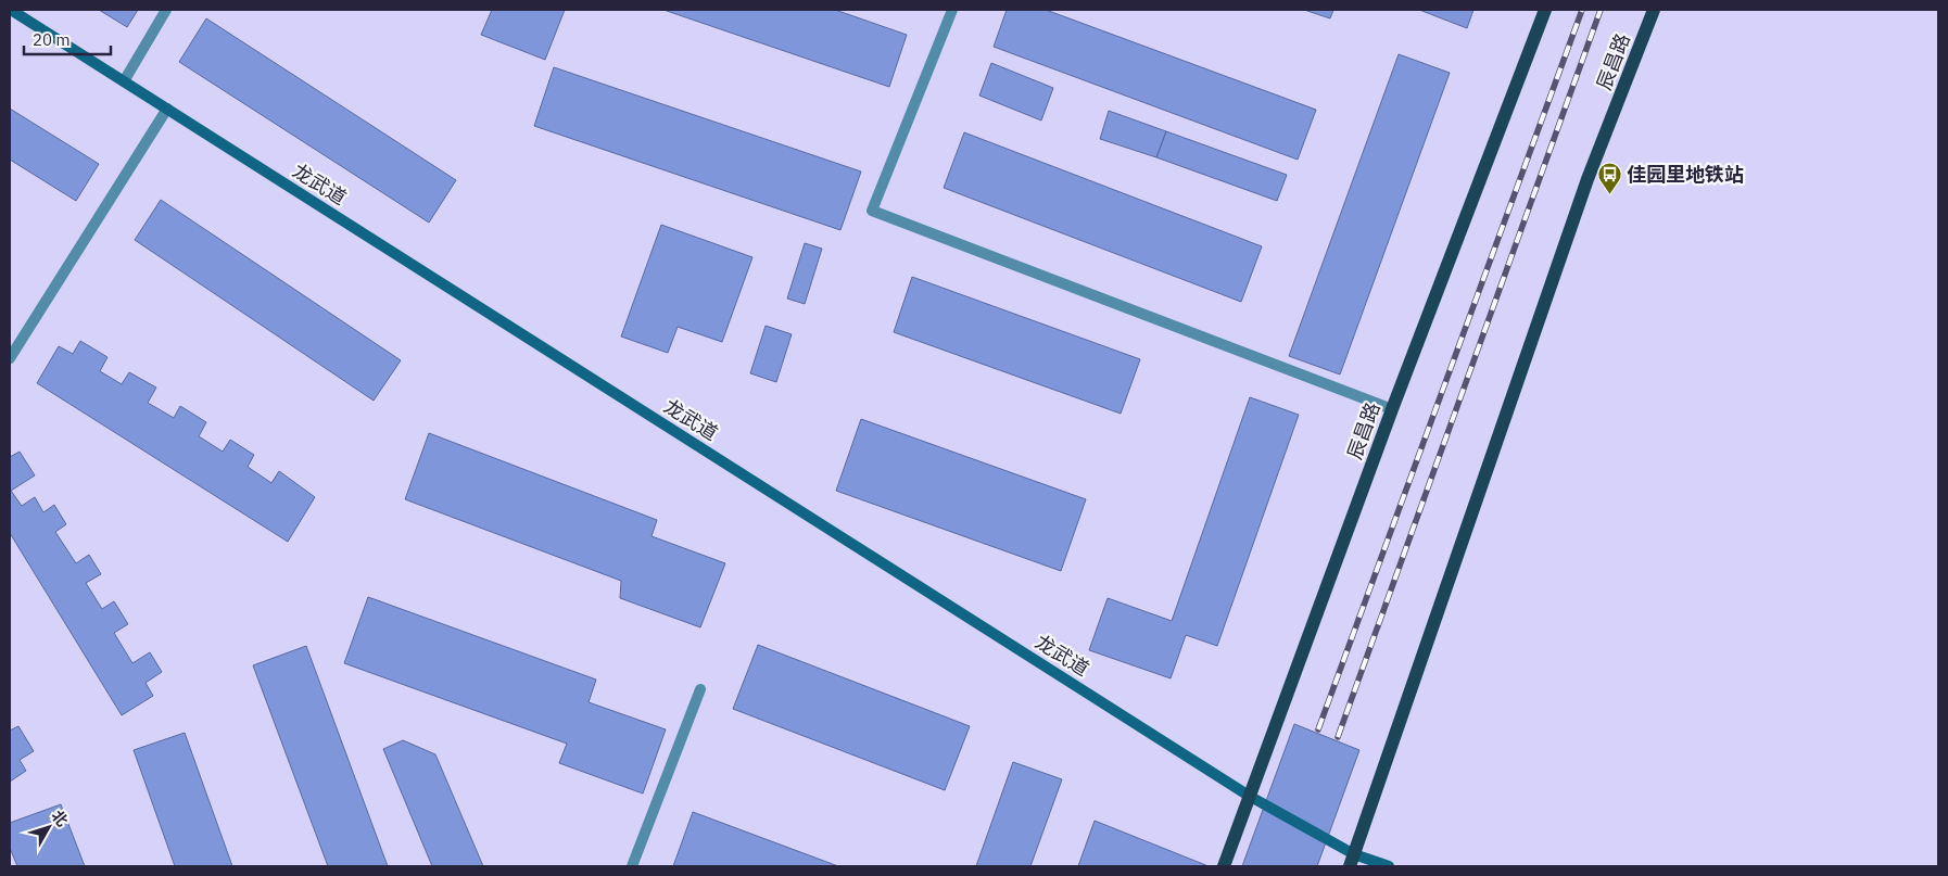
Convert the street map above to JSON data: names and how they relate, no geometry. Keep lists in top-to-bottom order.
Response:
{
  "streets": {
    "main road": ["辰昌路"],
    "street": ["龙武道"]
  },
  "crossings": [
    ["辰昌路", "龙武道"]
  ],
  "places": {
    "bus stop": ["佳园里地铁站"]
  },
  "scale_bar": "20 m",
  "north": "top right"
}
